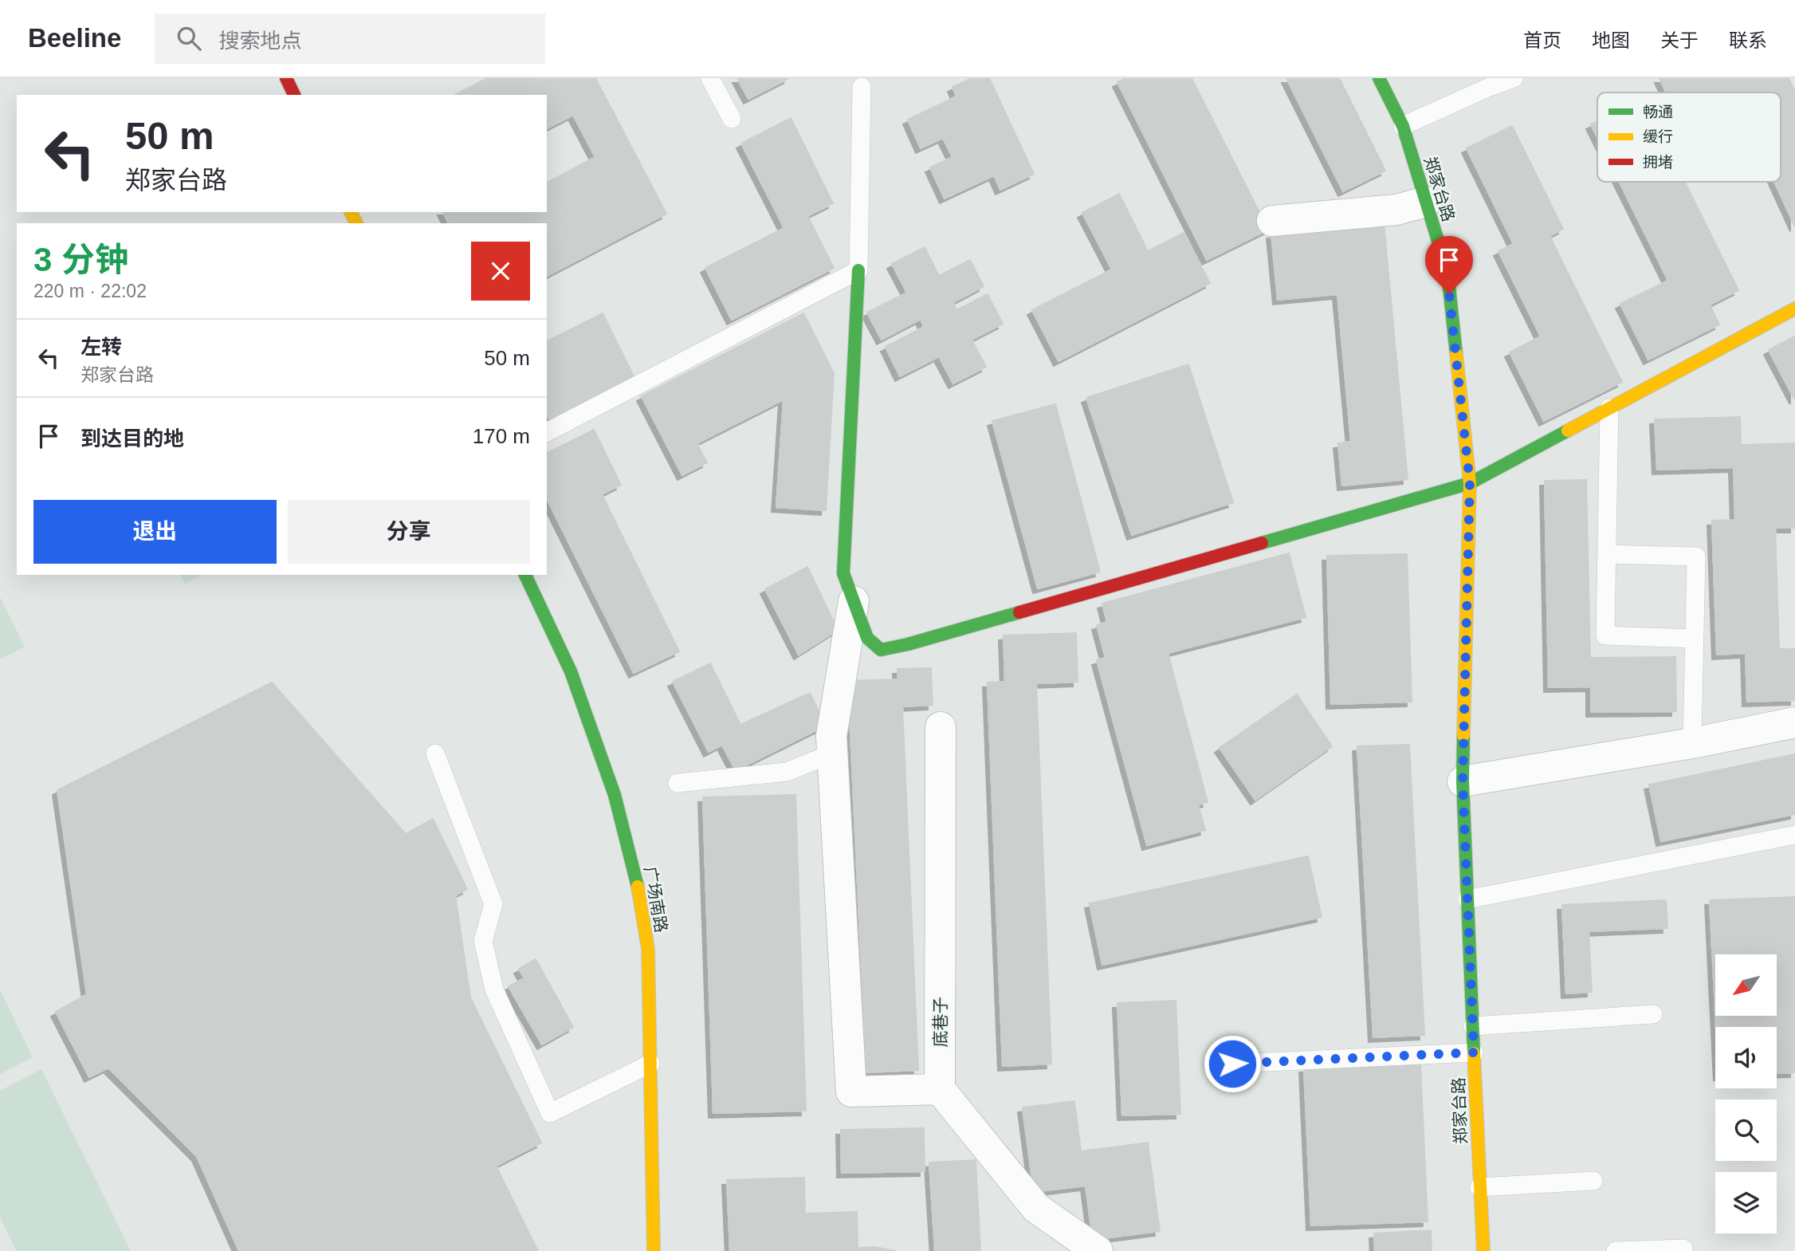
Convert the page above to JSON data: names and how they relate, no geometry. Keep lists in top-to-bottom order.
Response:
{
  "streets": {
    "street": ["郑家台路", "广场南路", "底巷子"]
  },
  "legend": ["畅通", "缓行", "拥堵"],
  "north": "bottom left",
  "page": {
    "header": "Beeline",
    "search": "搜索地点",
    "nav": [
      "首页",
      "地图",
      "关于",
      "联系"
    ],
    "turn": ["50 m", "郑家台路"],
    "heading": ["3 分钟", "220 m · 22:02"],
    "list": [
      {
        "name": "左转",
        "note": "郑家台路",
        "value": "50 m"
      },
      {
        "name": "到达目的地",
        "value": "170 m"
      }
    ],
    "buttons": ["退出", "分享"]
  }
}
